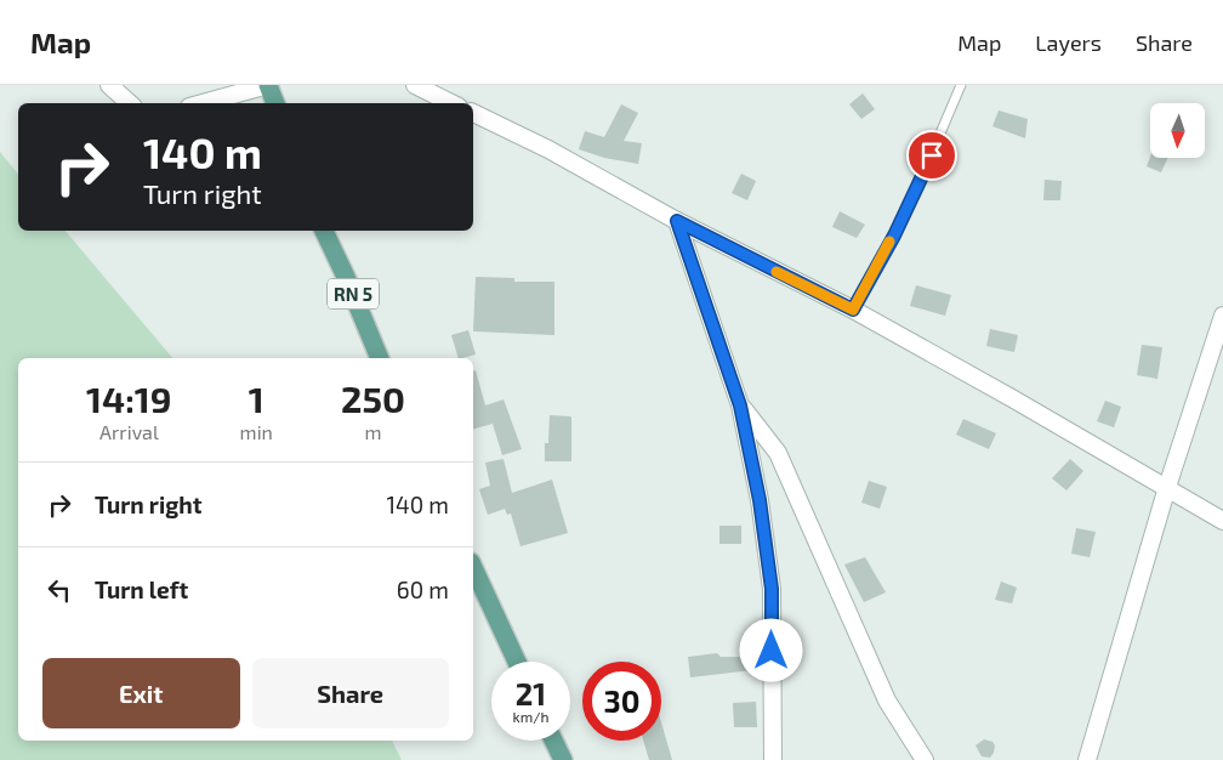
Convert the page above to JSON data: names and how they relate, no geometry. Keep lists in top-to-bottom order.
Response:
{
  "streets": {
    "main road": ["RN 5"]
  },
  "north": "bottom",
  "page": {
    "header": "Map",
    "nav": ["Map", "Layers", "Share"],
    "turn": ["140 m", "Turn right"],
    "eta": [
      "14:19",
      "Arrival",
      "1",
      "min",
      "250",
      "m"
    ],
    "list": [
      {
        "name": "Turn right",
        "value": "140 m"
      },
      {
        "name": "Turn left",
        "value": "60 m"
      }
    ],
    "buttons": ["Exit", "Share"],
    "speed": "21 km/h",
    "limit": "30"
  }
}
